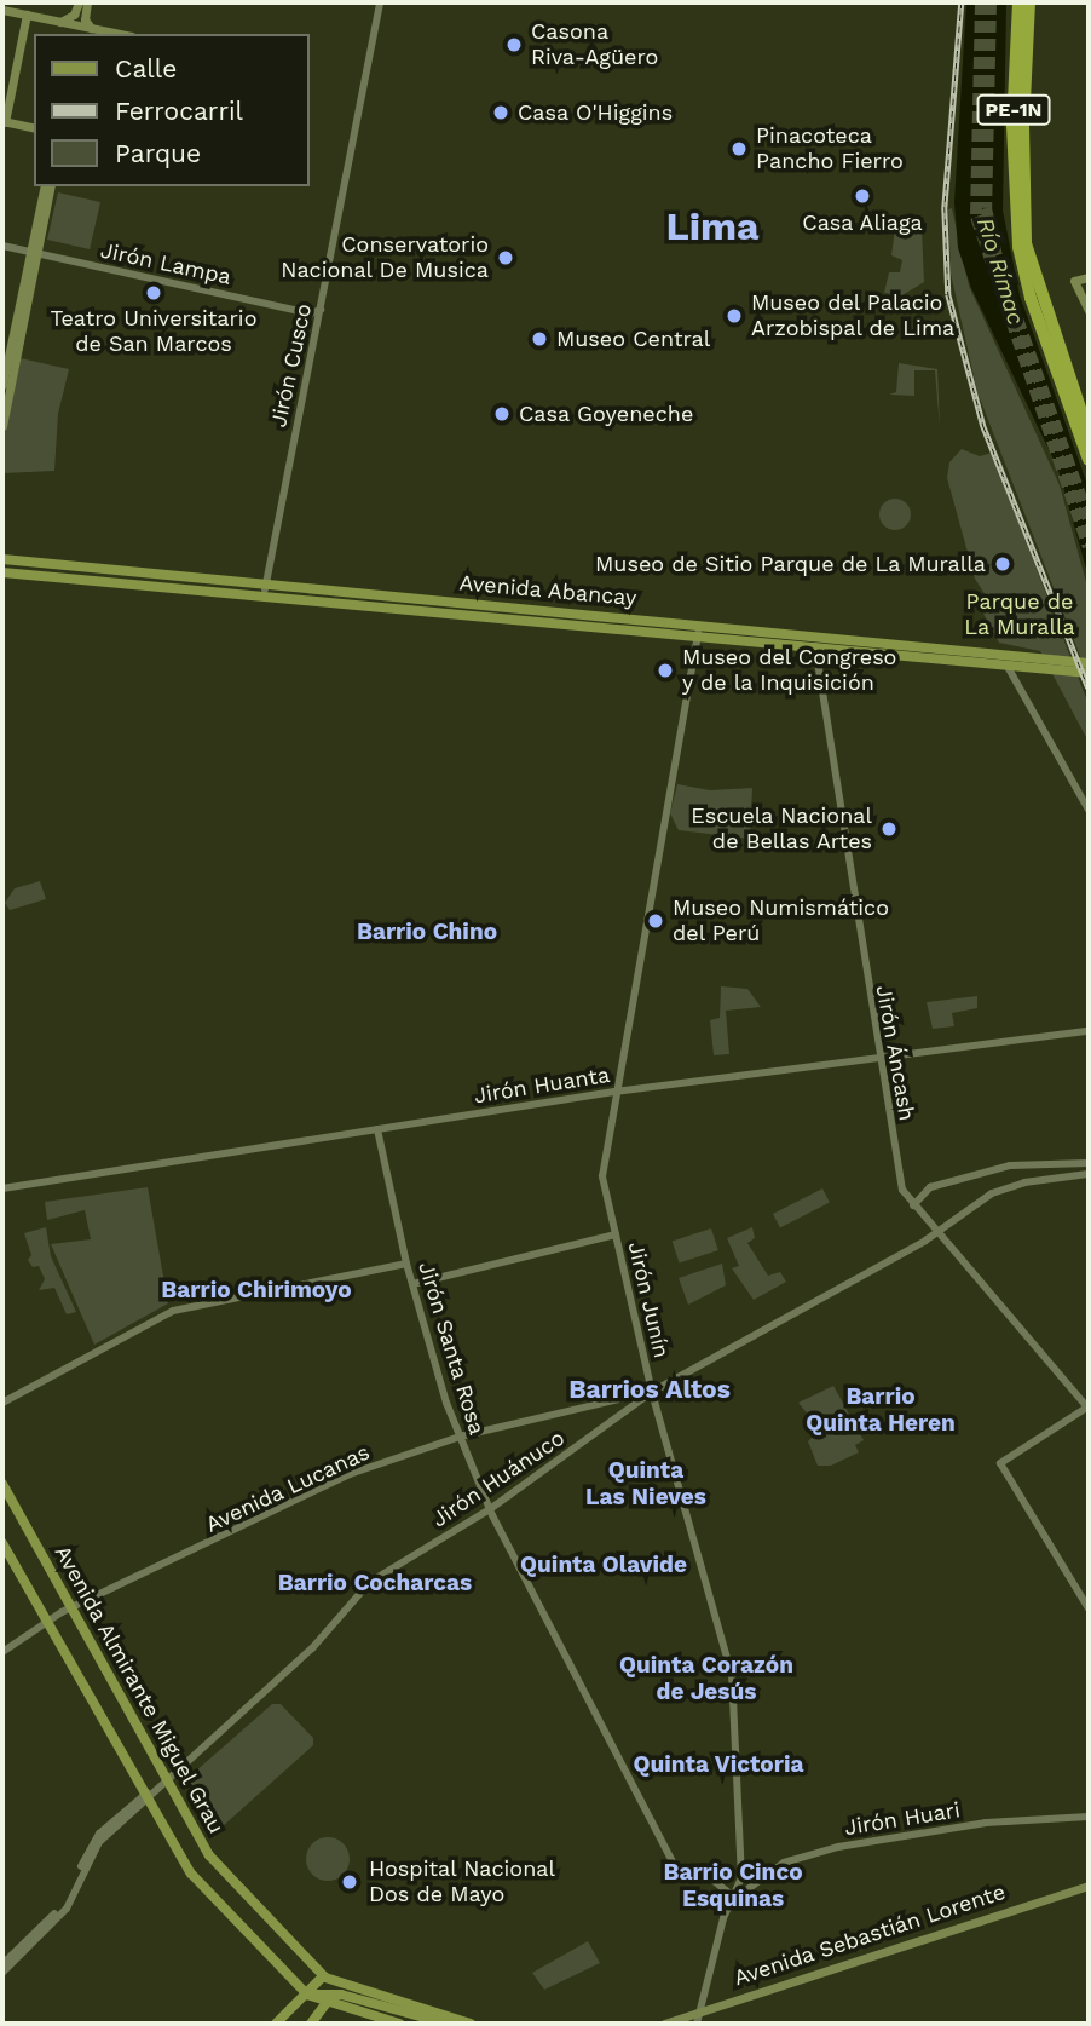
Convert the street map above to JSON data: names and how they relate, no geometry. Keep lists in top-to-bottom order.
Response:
{
  "streets": {
    "highway": ["PE-1N"],
    "main road": ["Avenida Abancay", "Avenida Almirante Miguel Grau", "Avenida Sebastián Lorente"],
    "street": [
      "Jirón Lampa",
      "Jirón Cusco",
      "Jirón Áncash",
      "Jirón Huanta",
      "Jirón Junín",
      "Jirón Santa Rosa",
      "Jirón Huánuco",
      "Avenida Lucanas",
      "Jirón Huari"
    ]
  },
  "crossings": [
    ["Jirón Lampa", "Jirón Cusco"],
    ["Jirón Cusco", "Avenida Abancay"],
    ["Avenida Abancay", "Jirón Áncash"],
    ["Avenida Abancay", "Jirón Junín"],
    ["Jirón Áncash", "Jirón Huanta"],
    ["Jirón Áncash", "Jirón Huánuco"],
    ["Jirón Huanta", "Jirón Junín"],
    ["Jirón Huanta", "Jirón Santa Rosa"],
    ["Jirón Junín", "Jirón Santa Rosa"],
    ["Jirón Junín", "Jirón Huánuco"],
    ["Jirón Junín", "Avenida Lucanas"],
    ["Jirón Junín", "Jirón Huari"],
    ["Jirón Junín", "Avenida Sebastián Lorente"],
    ["Jirón Santa Rosa", "Jirón Huánuco"],
    ["Jirón Santa Rosa", "Avenida Lucanas"],
    ["Jirón Santa Rosa", "Jirón Huari"],
    ["Jirón Huánuco", "Avenida Lucanas"],
    ["Jirón Huánuco", "Avenida Almirante Miguel Grau"],
    ["Avenida Lucanas", "Avenida Almirante Miguel Grau"]
  ],
  "districts": [
    "Lima",
    "Barrio Chino",
    "Barrio Chirimoyo",
    "Barrios Altos",
    "Barrio Quinta Heren",
    "Quinta Las Nieves",
    "Quinta Olavide",
    "Barrio Cocharcas",
    "Quinta Corazón de Jesús",
    "Quinta Victoria",
    "Barrio Cinco Esquinas"
  ],
  "water": ["Río Rímac"],
  "parks": ["Parque de La Muralla"],
  "places": [
    "Casona Riva-Agüero",
    "Casa O'Higgins",
    "Pinacoteca Pancho Fierro",
    "Casa Aliaga",
    "Conservatorio Nacional De Musica",
    "Teatro Universitario de San Marcos",
    "Museo del Palacio Arzobispal de Lima",
    "Museo Central",
    "Casa Goyeneche",
    "Museo de Sitio Parque de La Muralla",
    "Museo del Congreso y de la Inquisición",
    "Escuela Nacional de Bellas Artes",
    "Museo Numismático del Perú",
    "Hospital Nacional Dos de Mayo"
  ],
  "legend": ["Calle", "Ferrocarril", "Parque"]
}
